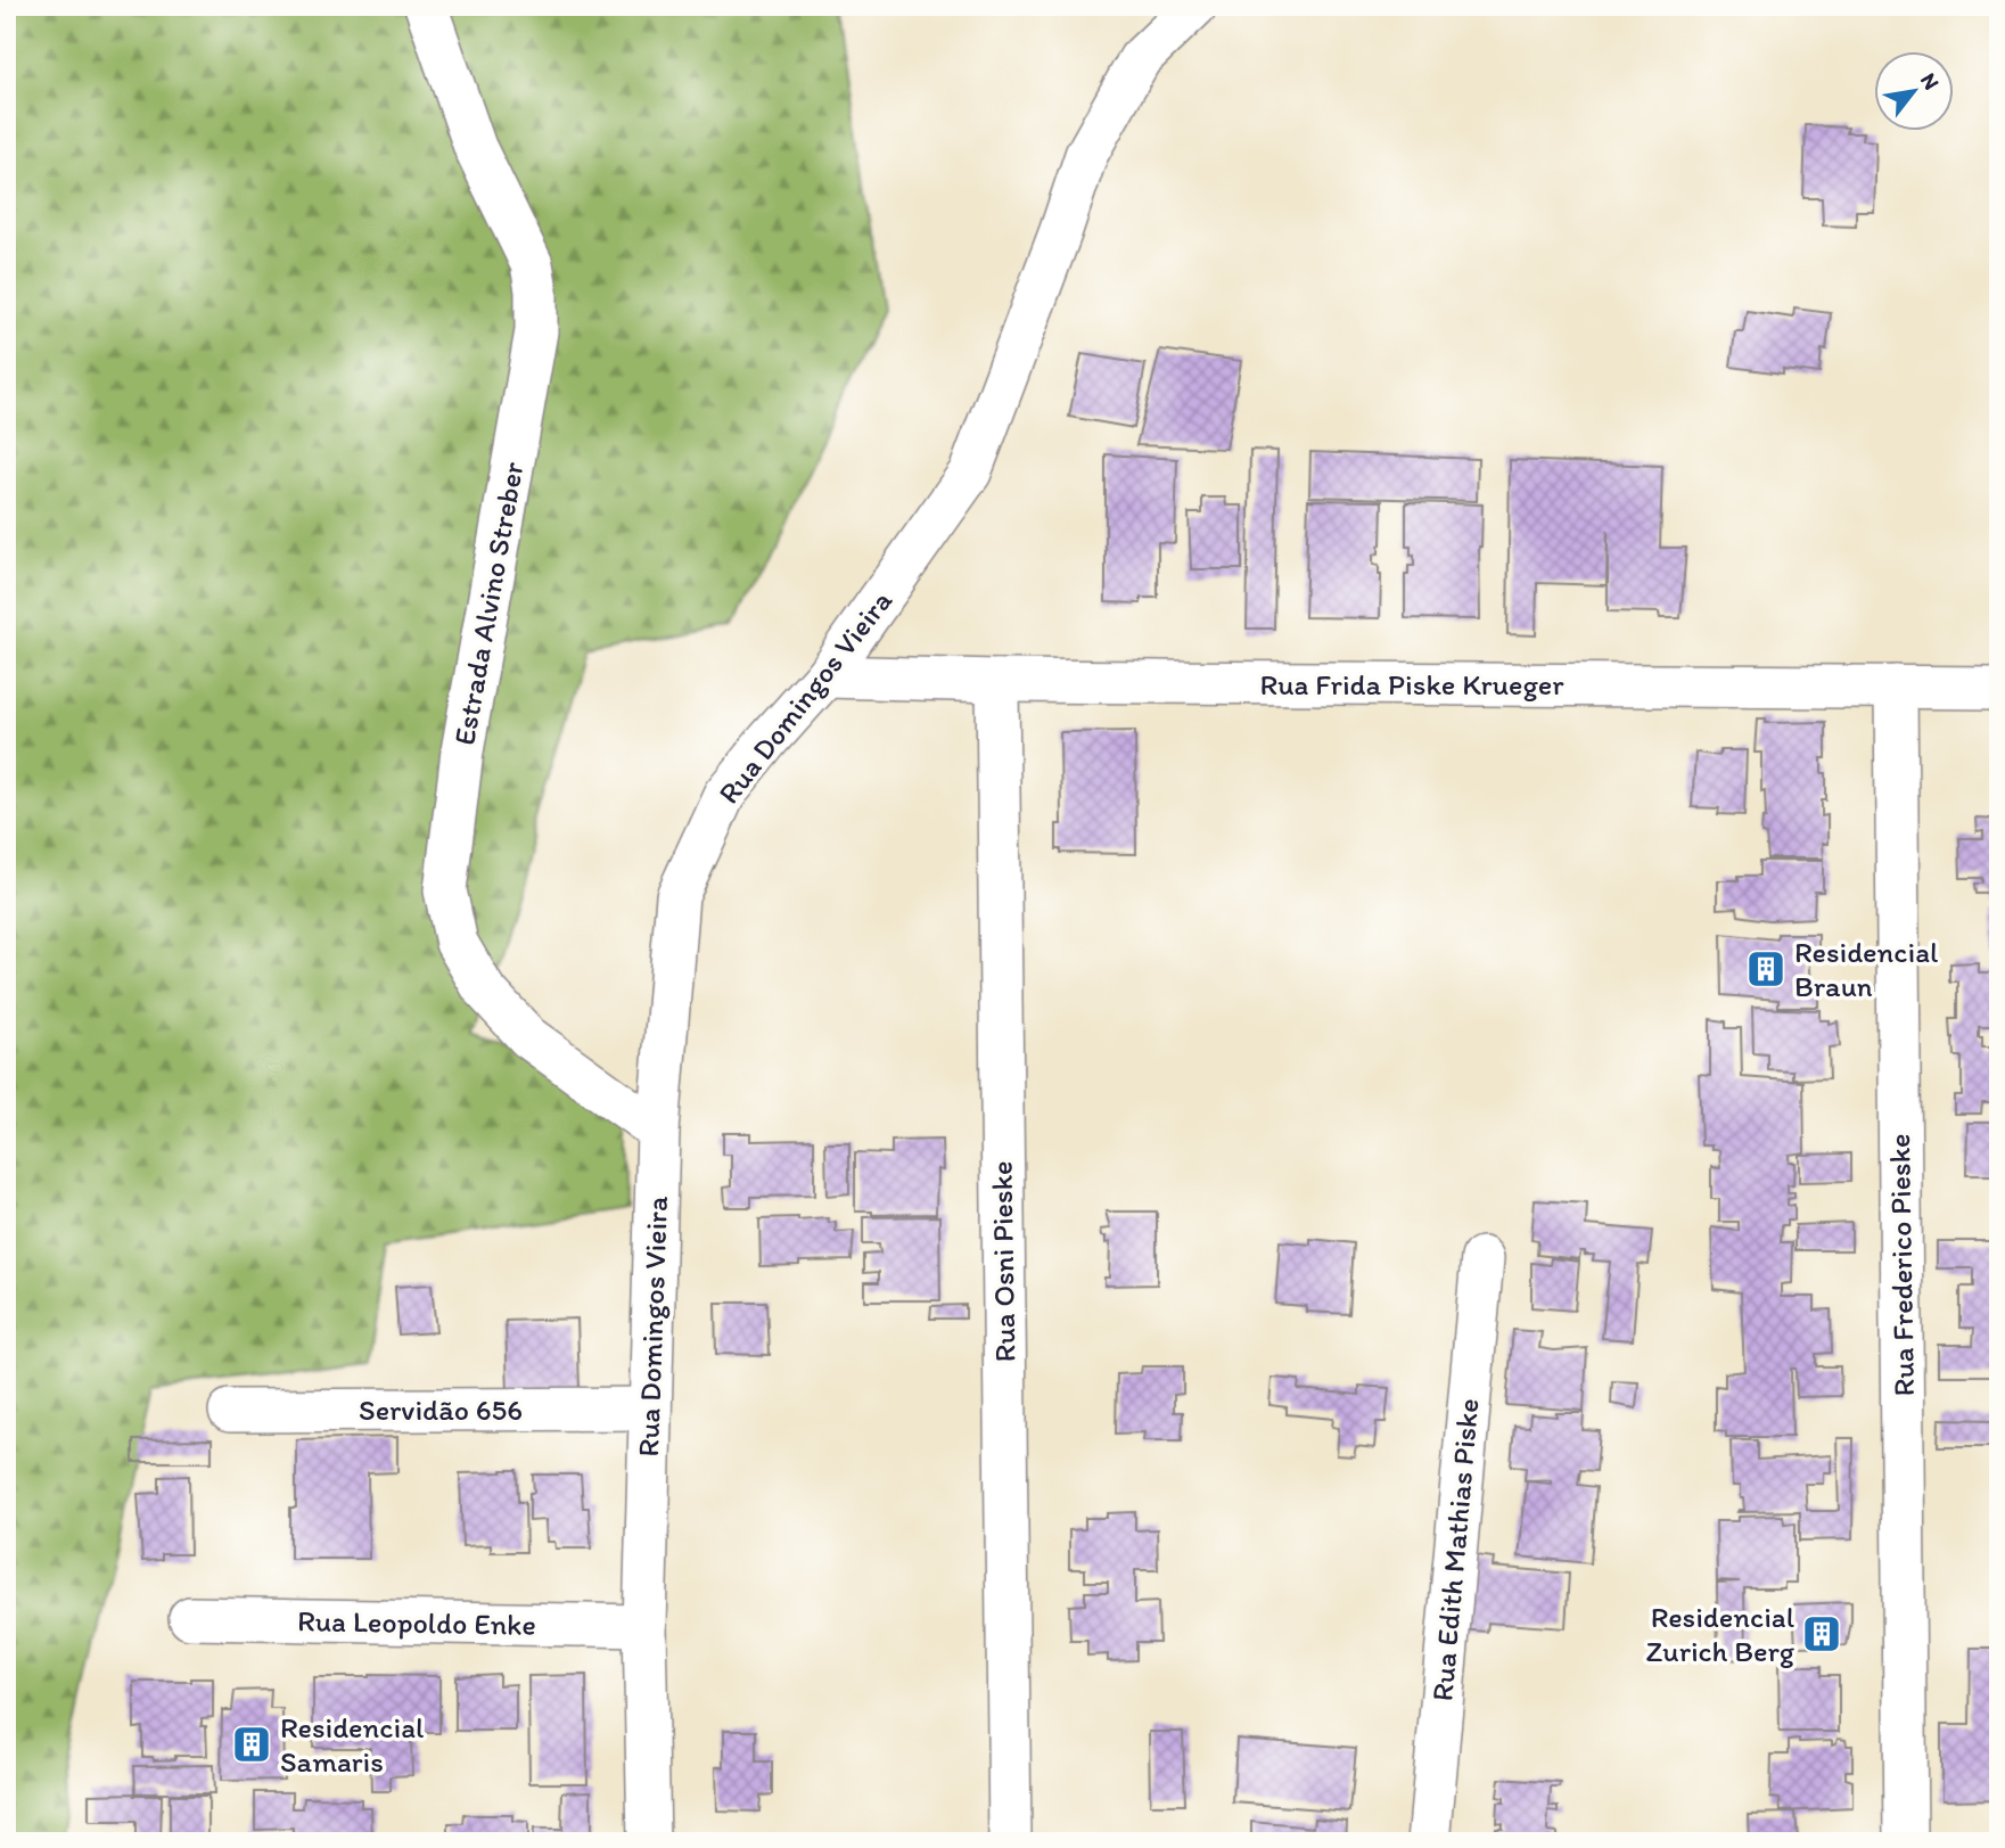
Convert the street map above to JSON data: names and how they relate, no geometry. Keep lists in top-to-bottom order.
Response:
{
  "streets": {
    "street": [
      "Estrada Alvino Streber",
      "Rua Frida Piske Krueger",
      "Rua Domingos Vieira",
      "Rua Osni Pieske",
      "Rua Frederico Pieske",
      "Servidão 656",
      "Rua Edith Mathias Piske",
      "Rua Leopoldo Enke"
    ]
  },
  "crossings": [
    ["Estrada Alvino Streber", "Rua Domingos Vieira"],
    ["Rua Frida Piske Krueger", "Rua Domingos Vieira"],
    ["Rua Frida Piske Krueger", "Rua Osni Pieske"],
    ["Rua Frida Piske Krueger", "Rua Frederico Pieske"],
    ["Rua Domingos Vieira", "Servidão 656"],
    ["Rua Domingos Vieira", "Rua Leopoldo Enke"]
  ],
  "places": {
    "building": ["Residencial Braun", "Residencial Zurich Berg", "Residencial Samaris"]
  },
  "north": "top right"
}
